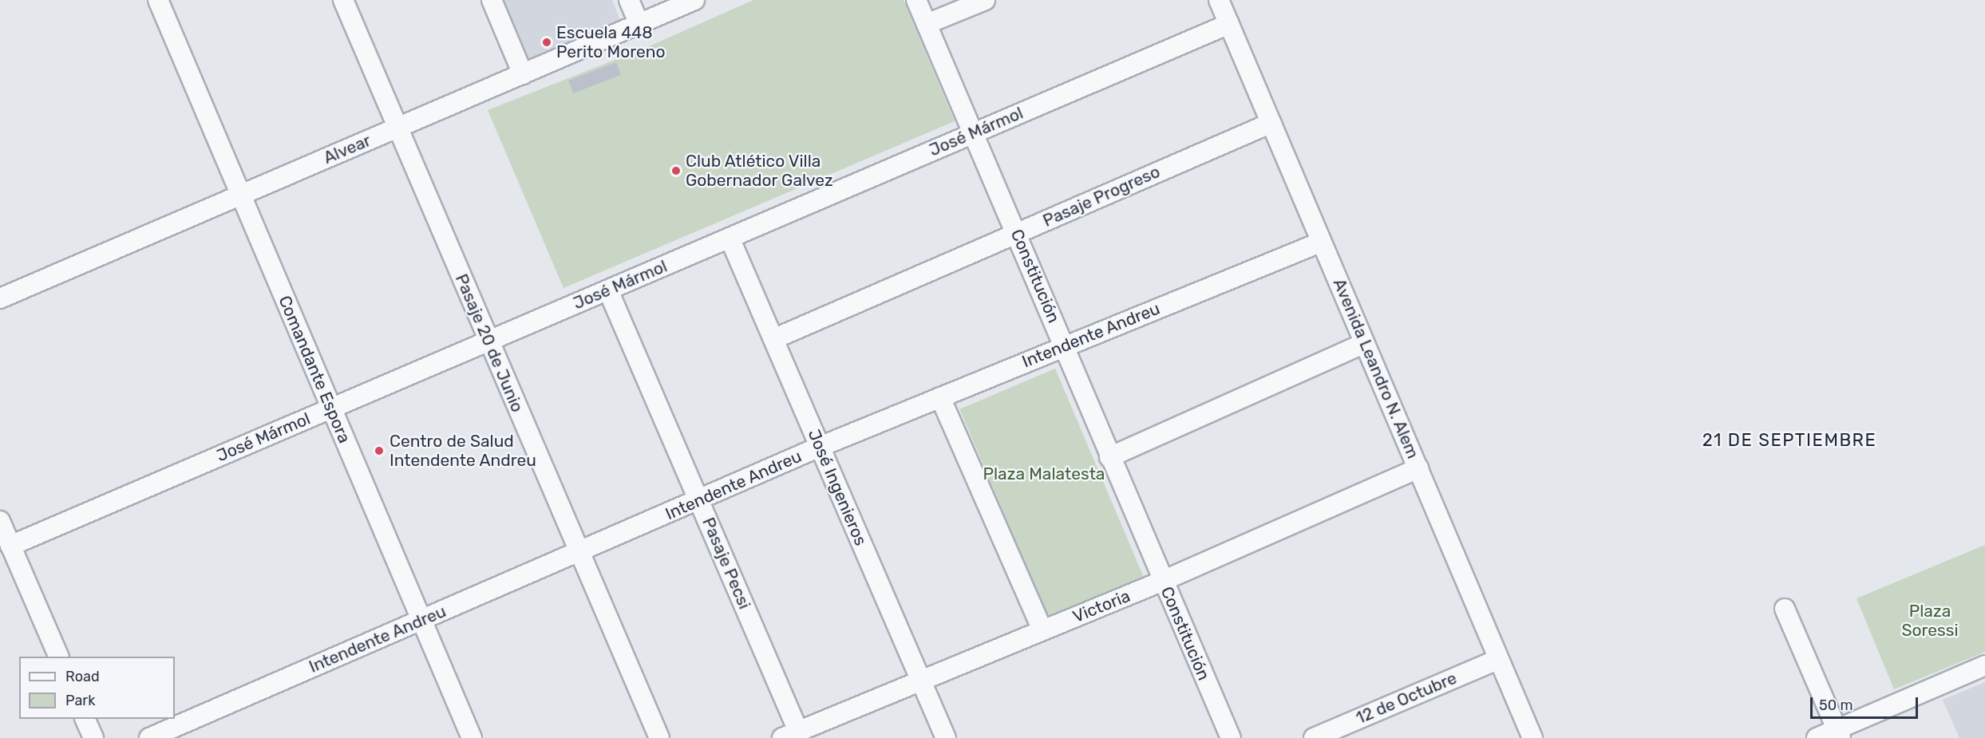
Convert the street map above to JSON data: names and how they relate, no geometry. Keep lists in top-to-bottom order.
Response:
{
  "streets": {
    "street": [
      "José Mármol",
      "Alvear",
      "Pasaje Progreso",
      "Constitución",
      "Intendente Andreu",
      "Pasaje 20 de Junio",
      "Avenida Leandro N. Alem",
      "Comandante Espora",
      "José Ingenieros",
      "Pasaje Pecsi",
      "Victoria",
      "12 de Octubre"
    ]
  },
  "crossings": [
    ["José Mármol", "Constitución"],
    ["José Mármol", "Pasaje 20 de Junio"],
    ["José Mármol", "Avenida Leandro N. Alem"],
    ["José Mármol", "Comandante Espora"],
    ["José Mármol", "José Ingenieros"],
    ["José Mármol", "Pasaje Pecsi"],
    ["Alvear", "Pasaje 20 de Junio"],
    ["Alvear", "Comandante Espora"],
    ["Pasaje Progreso", "Constitución"],
    ["Pasaje Progreso", "Avenida Leandro N. Alem"],
    ["Pasaje Progreso", "José Ingenieros"],
    ["Constitución", "Intendente Andreu"],
    ["Constitución", "Victoria"],
    ["Intendente Andreu", "Pasaje 20 de Junio"],
    ["Intendente Andreu", "Avenida Leandro N. Alem"],
    ["Intendente Andreu", "Comandante Espora"],
    ["Intendente Andreu", "José Ingenieros"],
    ["Intendente Andreu", "Pasaje Pecsi"],
    ["Avenida Leandro N. Alem", "Victoria"],
    ["Avenida Leandro N. Alem", "12 de Octubre"],
    ["José Ingenieros", "Victoria"],
    ["Pasaje Pecsi", "Victoria"]
  ],
  "districts": ["21 DE SEPTIEMBRE"],
  "parks": ["Plaza Malatesta", "Plaza Soressi"],
  "places": ["Escuela 448 Perito Moreno", "Club Atlético Villa Gobernador Galvez", "Centro de Salud Intendente Andreu"],
  "legend": ["Road", "Park"],
  "scale_bar": "50 m"
}
